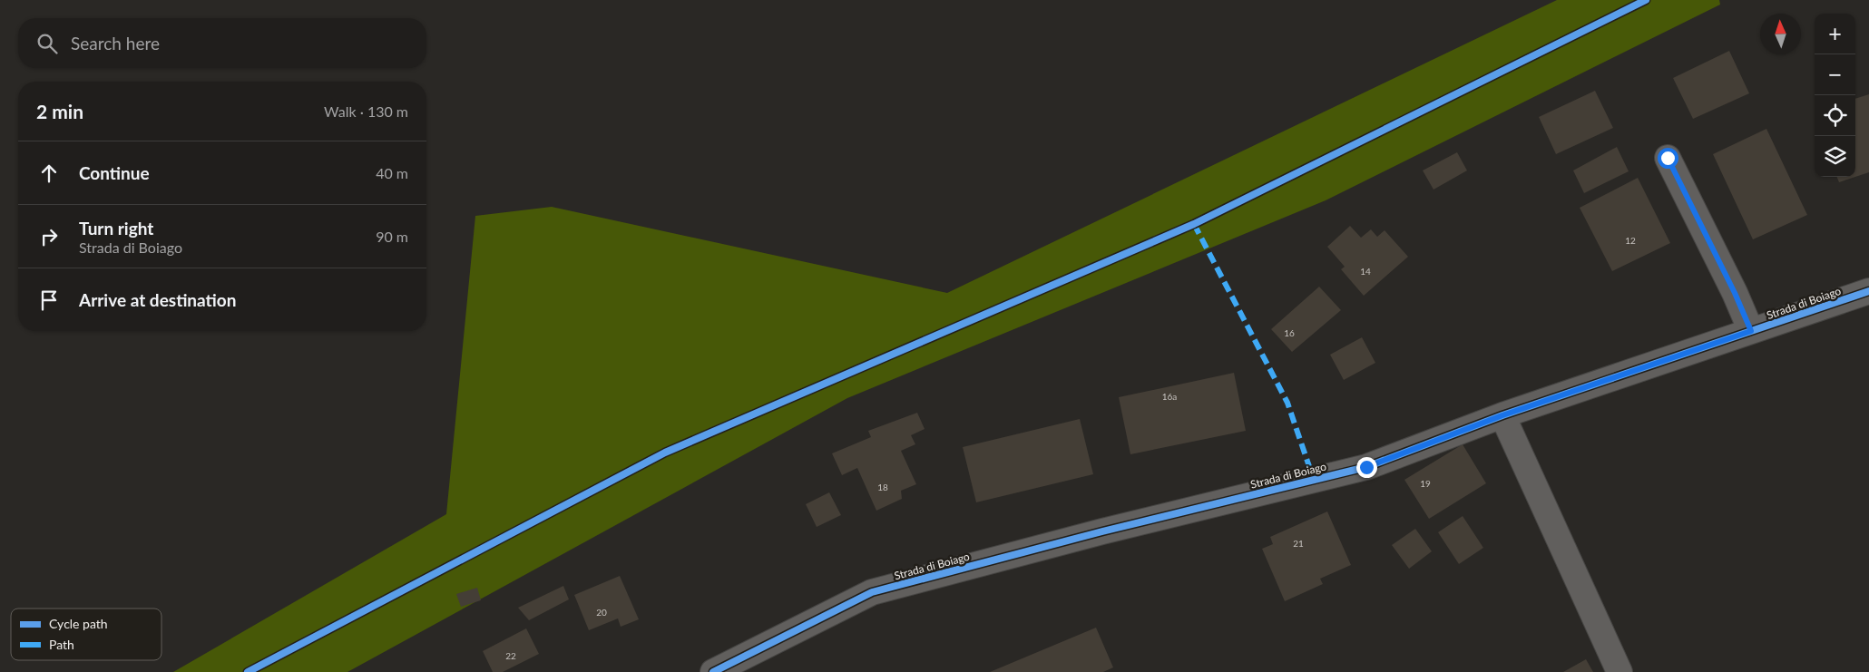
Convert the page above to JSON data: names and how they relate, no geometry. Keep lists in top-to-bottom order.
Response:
{
  "streets": {
    "street": ["Strada di Boiago"]
  },
  "house_numbers": [
    "12",
    "14",
    "16",
    "16a",
    "19",
    "18",
    "21",
    "20",
    "22"
  ],
  "legend": ["Cycle path", "Path"],
  "north": "top",
  "page": {
    "map_buttons": ["+", "−"],
    "search": "Search here",
    "heading": ["2 min", "Walk · 130 m"],
    "list": [
      ["Continue", "40 m"],
      ["Turn right", "Strada di Boiago", "90 m"],
      "Arrive at destination"
    ]
  }
}
